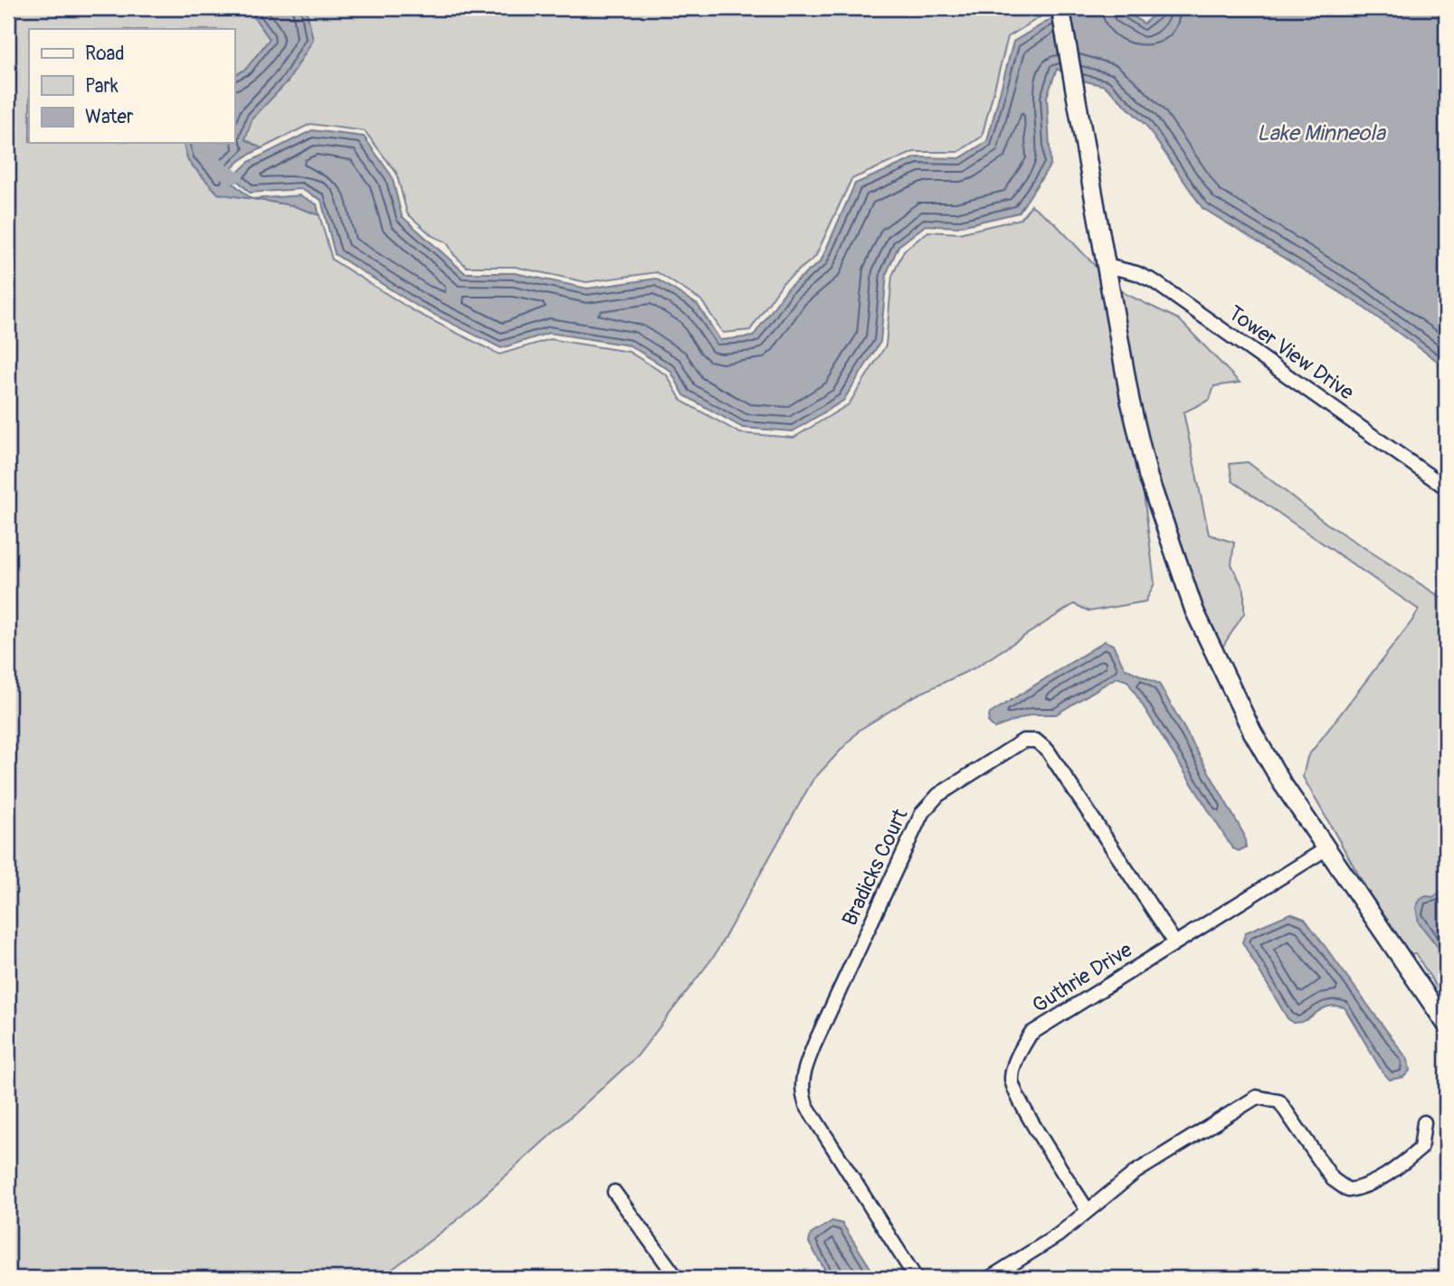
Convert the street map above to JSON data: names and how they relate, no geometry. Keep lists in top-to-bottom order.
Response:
{
  "streets": {
    "street": ["Tower View Drive", "Bradicks Court", "Guthrie Drive"]
  },
  "crossings": [
    ["Bradicks Court", "Guthrie Drive"]
  ],
  "water": ["Lake Minneola"],
  "legend": ["Road", "Park", "Water"]
}
